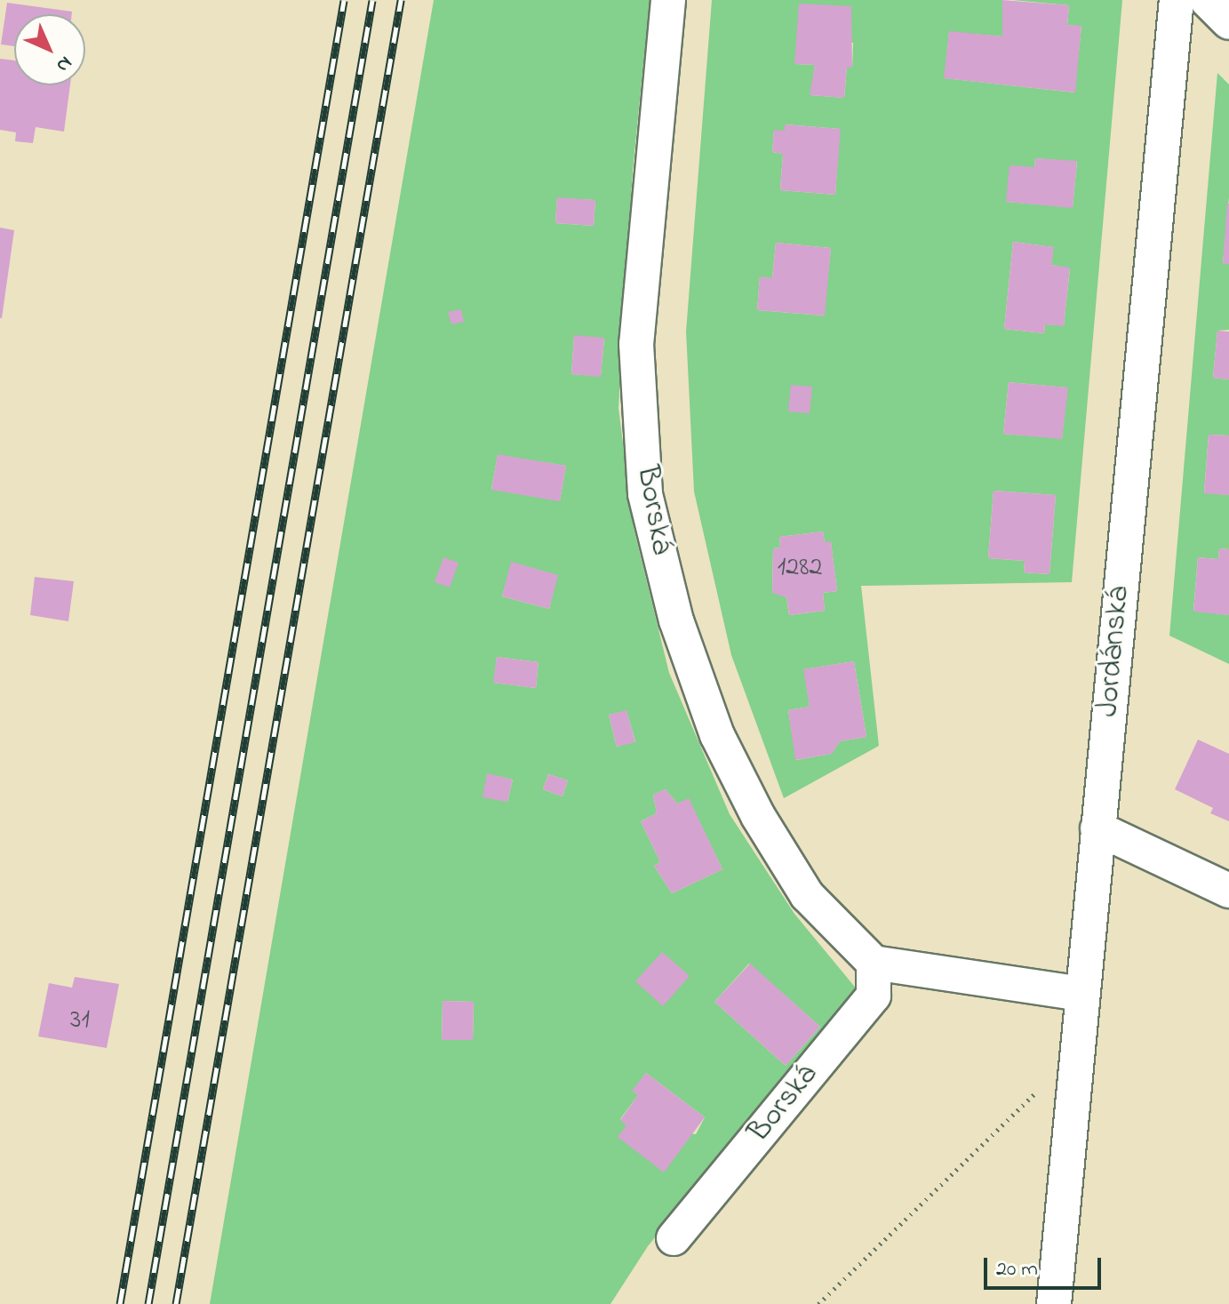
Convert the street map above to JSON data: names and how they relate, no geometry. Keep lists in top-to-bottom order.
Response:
{
  "streets": {
    "street": ["Borská", "Jordánská"]
  },
  "house_numbers": ["1282", "31"],
  "scale_bar": "20 m",
  "north": "bottom right"
}
